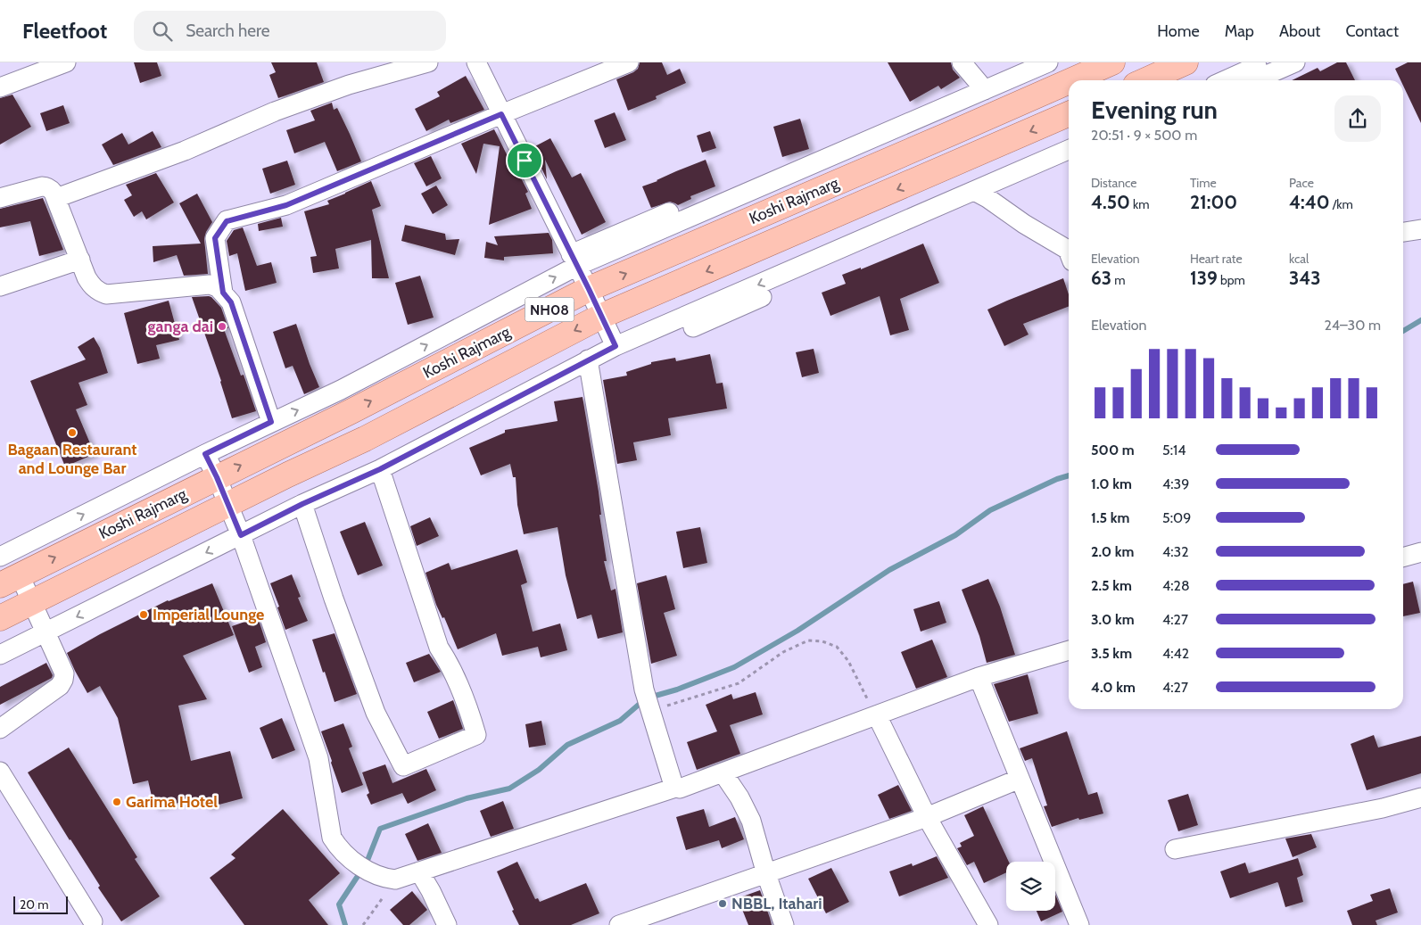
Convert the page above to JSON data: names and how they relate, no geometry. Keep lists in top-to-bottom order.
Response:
{
  "streets": {
    "main road": ["Koshi Rajmarg", "NH08"]
  },
  "places": [
    "ganga dai",
    "Bagaan Restaurant and Lounge Bar",
    "Imperial Lounge",
    "Garima Hotel",
    "NBBL, Itahari"
  ],
  "scale_bar": "20 m",
  "page": {
    "header": "Fleetfoot",
    "search": "Search here",
    "nav": [
      "Home",
      "Map",
      "About",
      "Contact"
    ],
    "heading": ["Evening run", "20:51 · 9 × 500 m"],
    "stats": [
      ["Distance", "4.50 km"],
      ["Time", "21:00"],
      ["Pace", "4:40 /km"],
      ["Elevation", "63 m"],
      ["Heart rate", "139 bpm"],
      ["kcal", "343"]
    ],
    "chart": ["Elevation", "24–30 m"],
    "list": [
      {
        "name": "500 m",
        "note": "5:14"
      },
      {
        "name": "1.0 km",
        "note": "4:39"
      },
      {
        "name": "1.5 km",
        "note": "5:09"
      },
      {
        "name": "2.0 km",
        "note": "4:32"
      },
      {
        "name": "2.5 km",
        "note": "4:28"
      },
      {
        "name": "3.0 km",
        "note": "4:27"
      },
      {
        "name": "3.5 km",
        "note": "4:42"
      },
      {
        "name": "4.0 km",
        "note": "4:27"
      }
    ],
    "scale": "20 m"
  }
}
